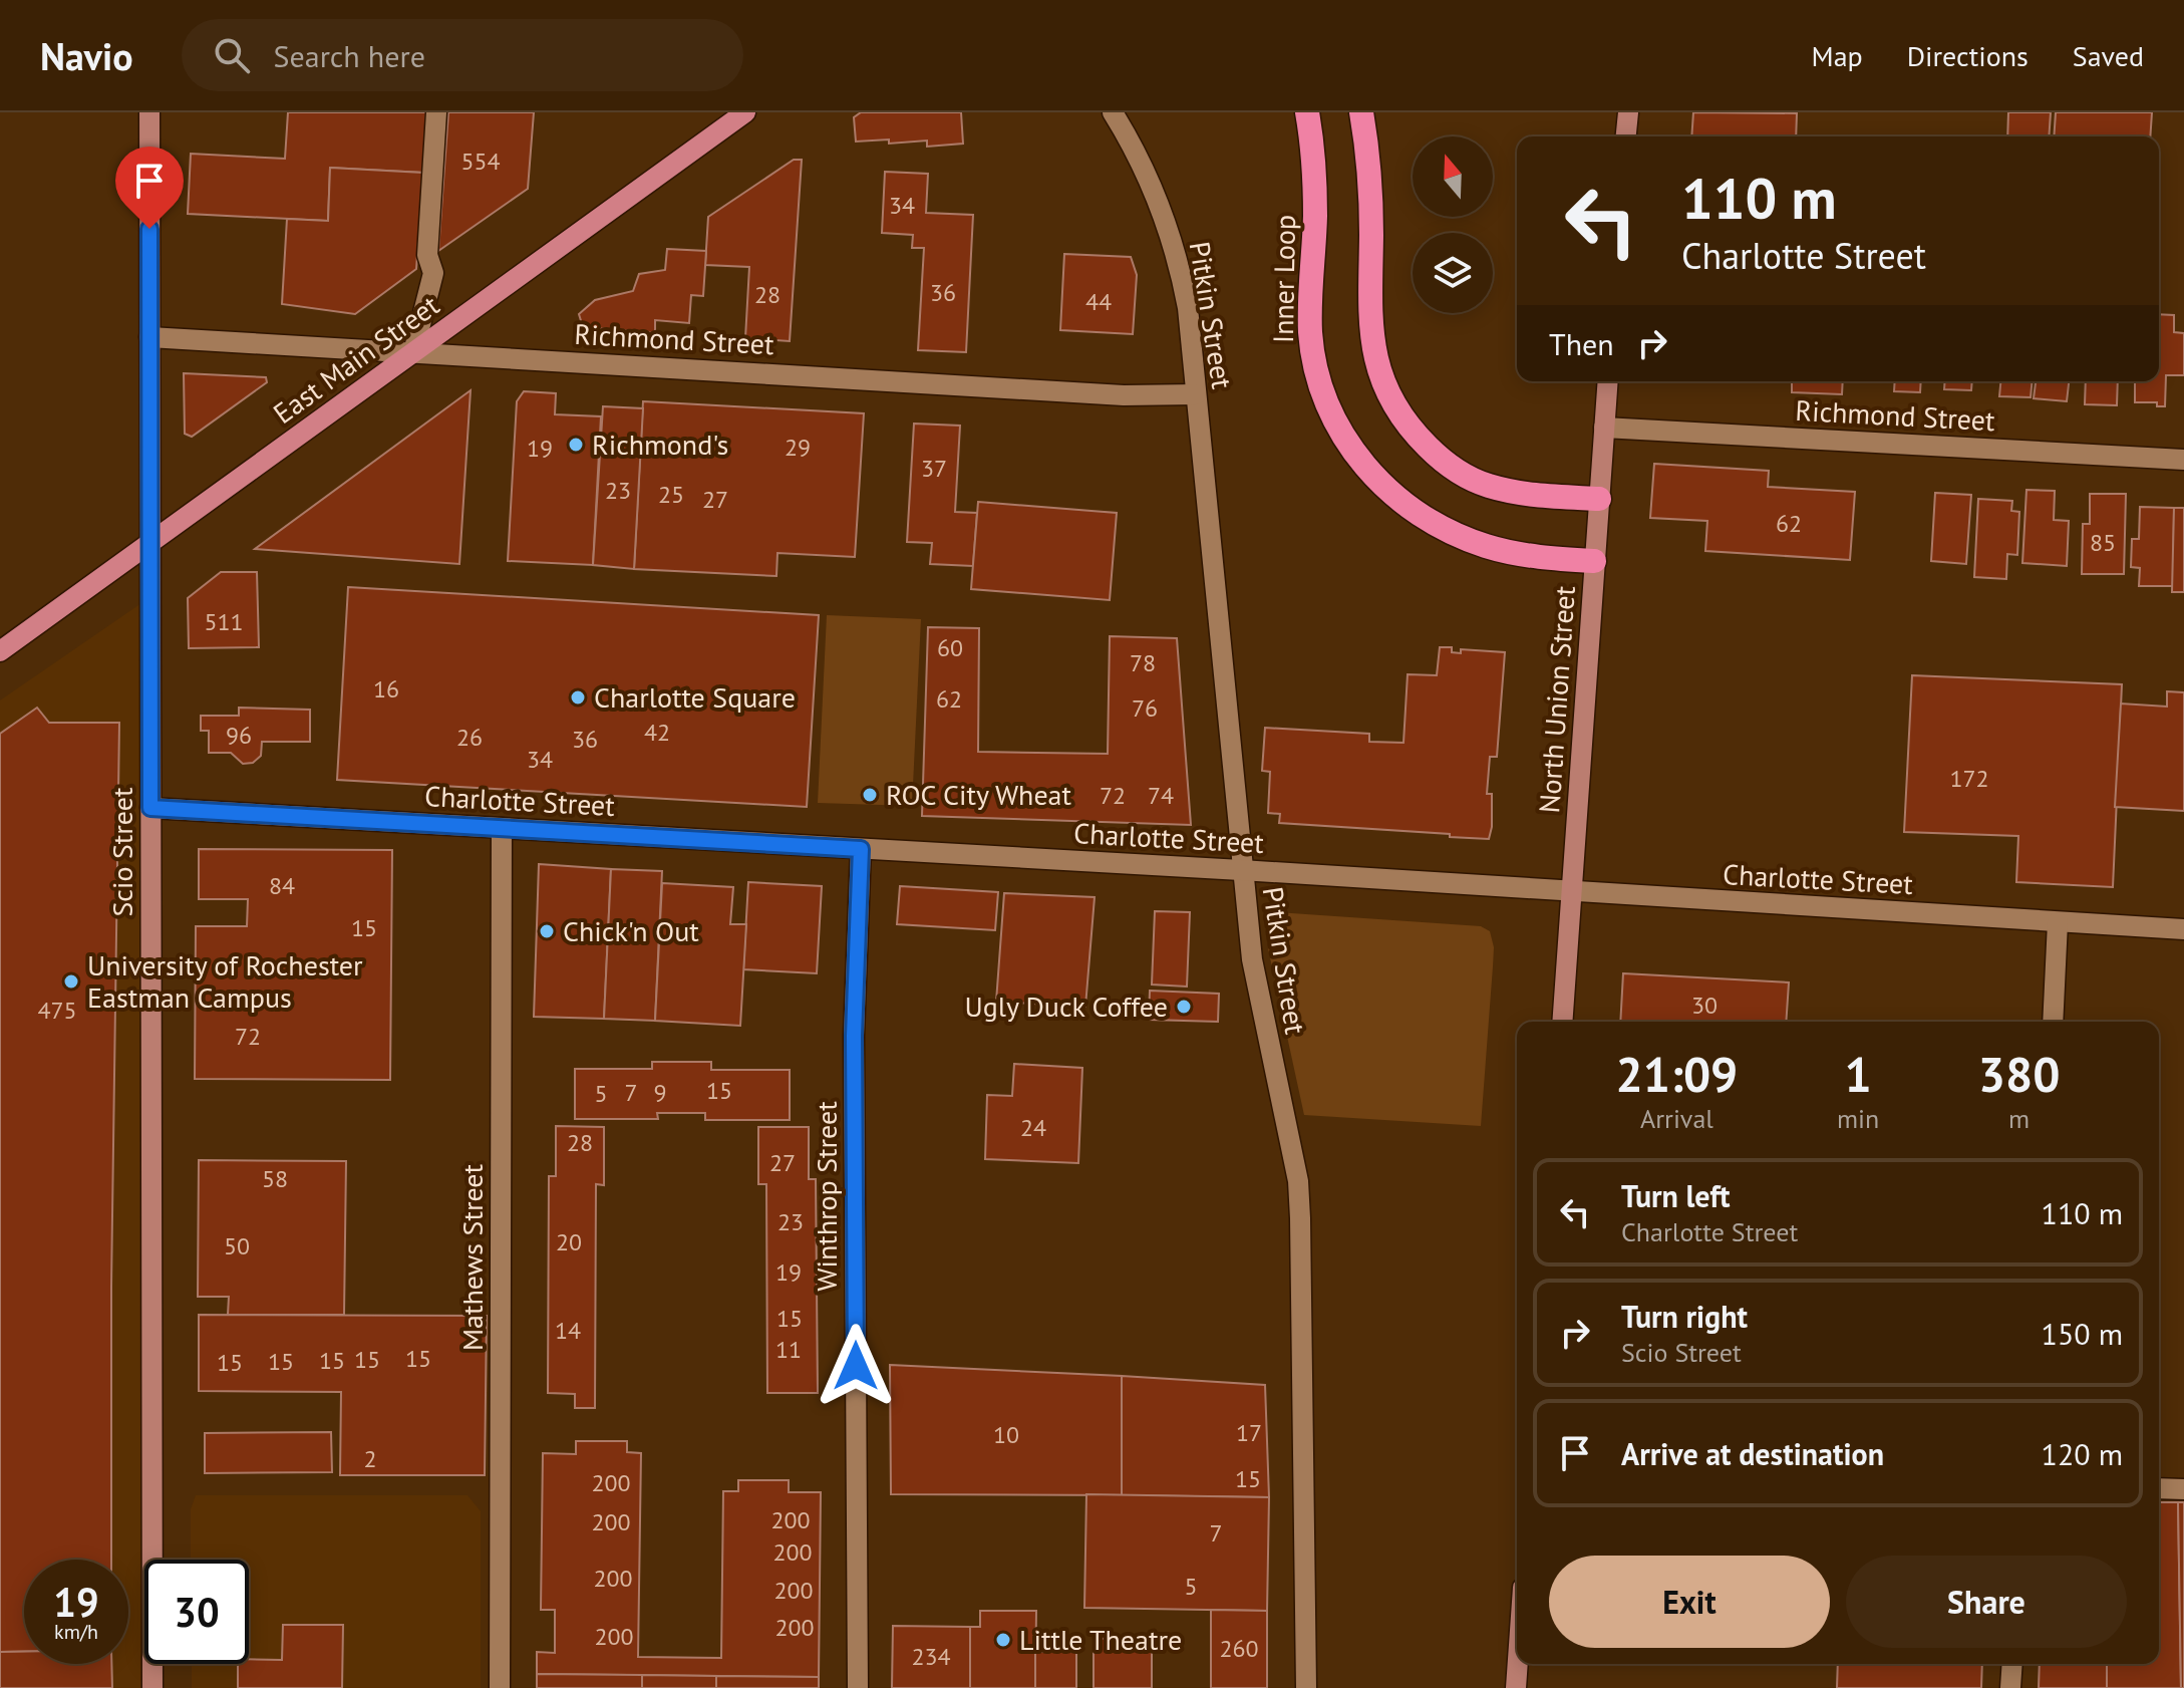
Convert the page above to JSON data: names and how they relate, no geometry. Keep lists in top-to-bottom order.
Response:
{
  "streets": {
    "highway": ["Inner Loop"],
    "main road": ["East Main Street"],
    "street": [
      "Pitkin Street",
      "Richmond Street",
      "North Union Street",
      "Charlotte Street",
      "Scio Street",
      "Winthrop Street",
      "Mathews Street"
    ]
  },
  "crossings": [
    ["Inner Loop", "North Union Street"],
    ["Pitkin Street", "Richmond Street"],
    ["Pitkin Street", "Charlotte Street"],
    ["Richmond Street", "East Main Street"],
    ["Richmond Street", "North Union Street"],
    ["Richmond Street", "Scio Street"],
    ["East Main Street", "Scio Street"],
    ["North Union Street", "Charlotte Street"],
    ["Charlotte Street", "Scio Street"],
    ["Charlotte Street", "Winthrop Street"],
    ["Charlotte Street", "Mathews Street"]
  ],
  "places": [
    "Richmond's",
    "Charlotte Square",
    "ROC City Wheat",
    "Chick'n Out",
    "University of Rochester Eastman Campus",
    "Ugly Duck Coffee",
    "Little Theatre"
  ],
  "house_numbers": [
    "554",
    "34",
    "36",
    "28",
    "44",
    "29",
    "19",
    "37",
    "23",
    "25",
    "27",
    "62",
    "85",
    "511",
    "60",
    "78",
    "16",
    "62",
    "76",
    "42",
    "96",
    "26",
    "36",
    "34",
    "172",
    "72",
    "74",
    "84",
    "15",
    "30",
    "475",
    "72",
    "15",
    "7",
    "9",
    "5",
    "24",
    "28",
    "27",
    "58",
    "23",
    "20",
    "50",
    "19",
    "15",
    "14",
    "11",
    "15",
    "15",
    "15",
    "15",
    "15",
    "17",
    "10",
    "2",
    "15",
    "200",
    "200",
    "200",
    "7",
    "200",
    "200",
    "5",
    "200",
    "200",
    "200",
    "260",
    "234"
  ],
  "north": "top",
  "page": {
    "header": "Navio",
    "search": "Search here",
    "nav": ["Map", "Directions", "Saved"],
    "turn": ["110 m", "Charlotte Street"],
    "then": "Then",
    "eta": [
      "21:09",
      "Arrival",
      "1",
      "min",
      "380",
      "m"
    ],
    "list": [
      {
        "name": "Turn left",
        "note": "Charlotte Street",
        "value": "110 m"
      },
      {
        "name": "Turn right",
        "note": "Scio Street",
        "value": "150 m"
      },
      {
        "name": "Arrive at destination",
        "value": "120 m"
      }
    ],
    "buttons": ["Exit", "Share"],
    "speed": "19 km/h",
    "limit": "30"
  }
}
